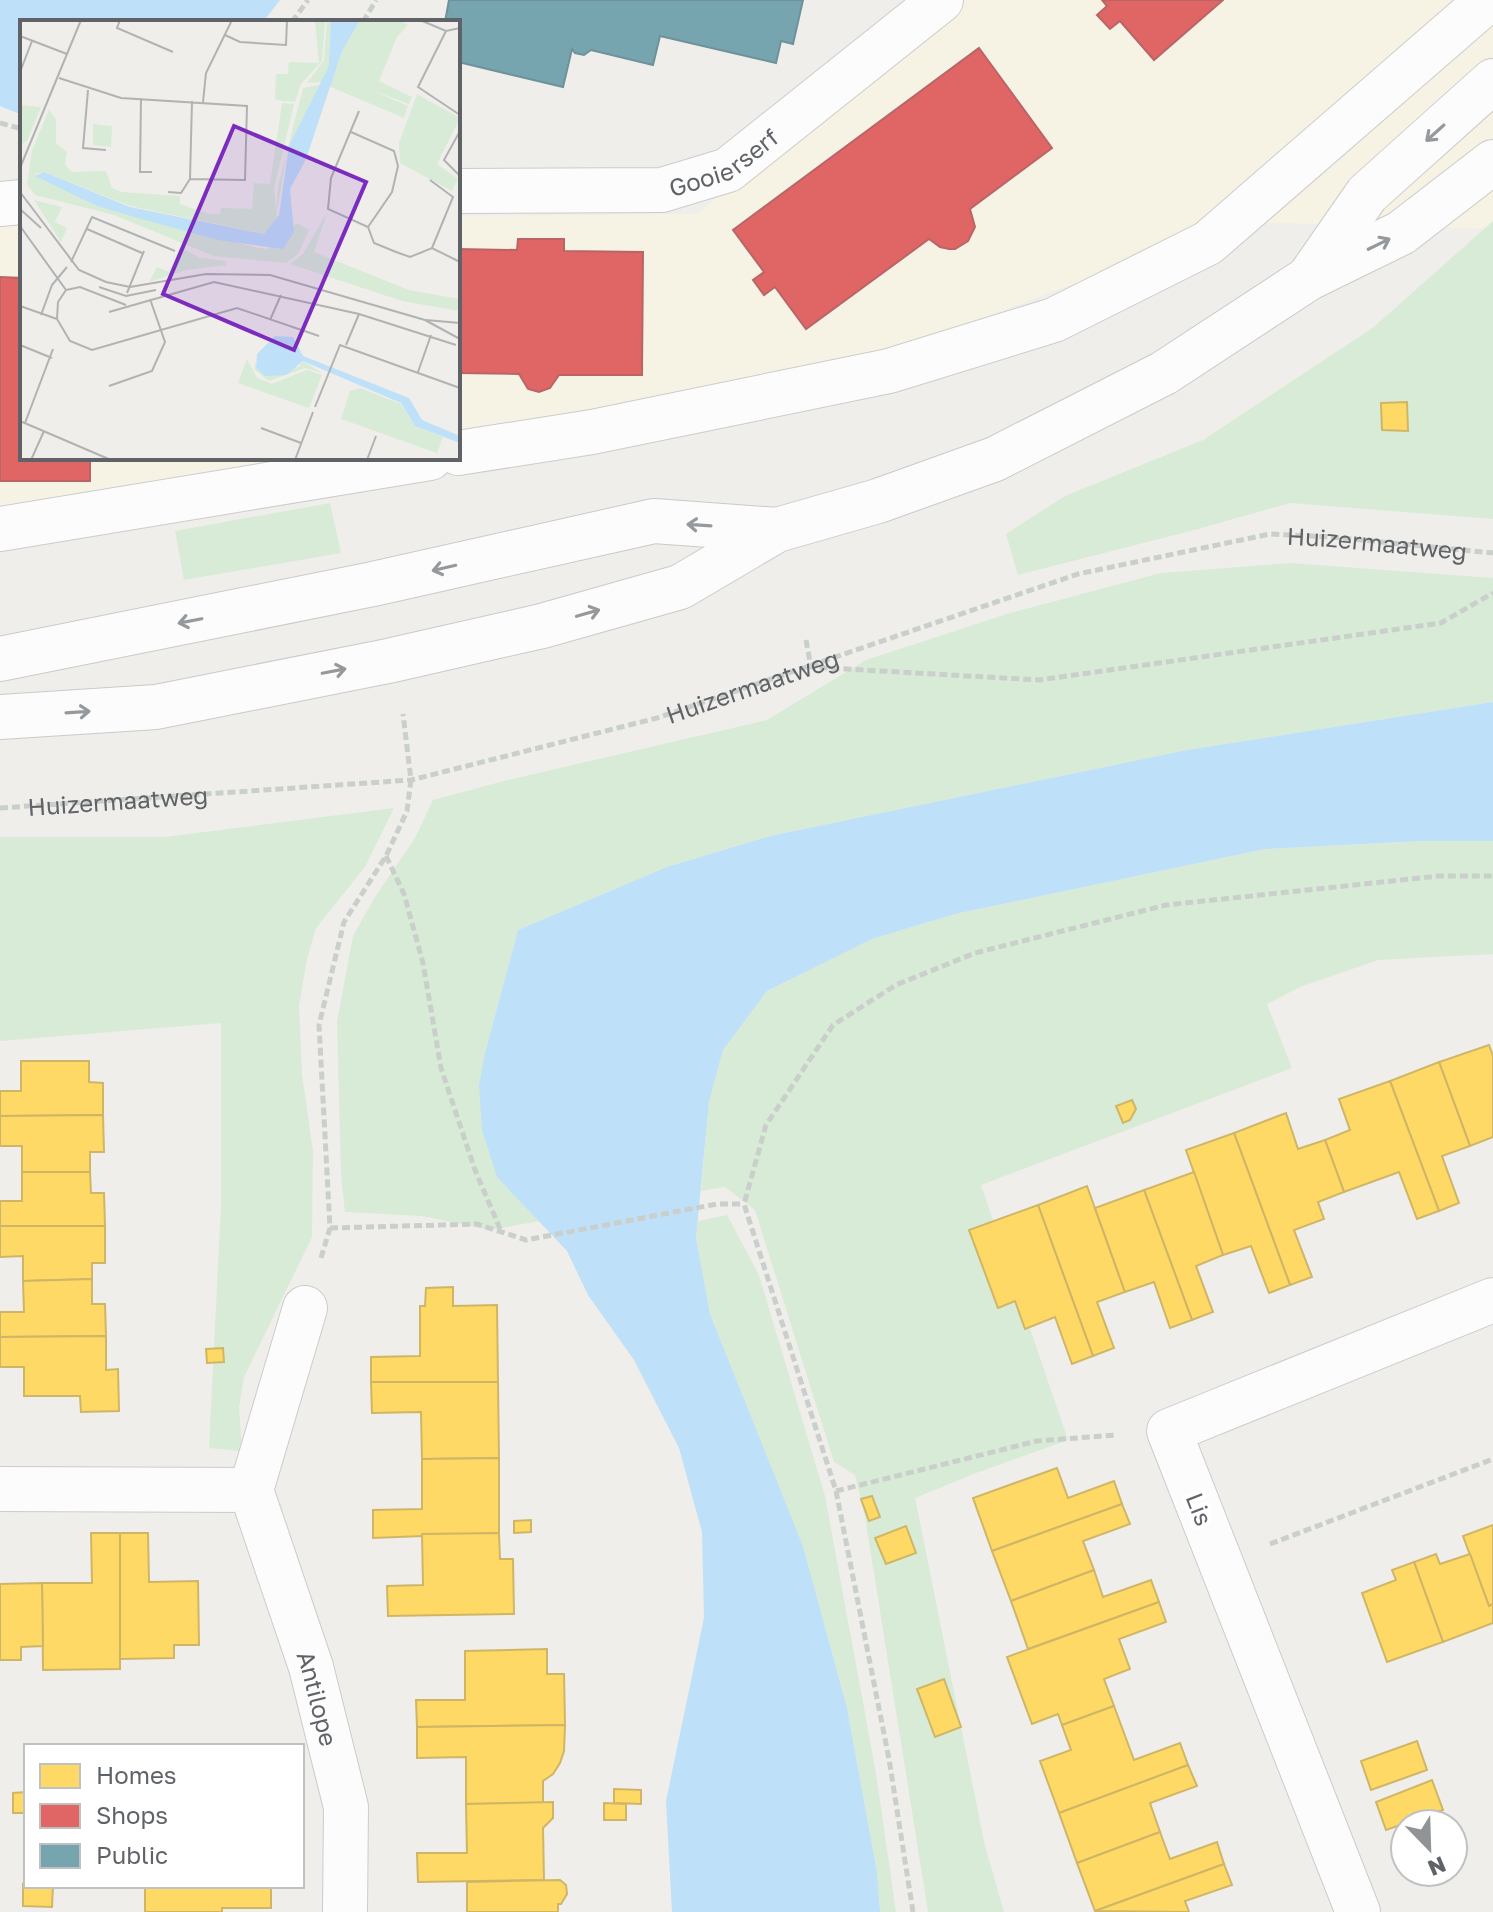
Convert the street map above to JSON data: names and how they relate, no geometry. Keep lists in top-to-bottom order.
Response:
{
  "streets": {
    "street": ["Gooierserf", "Lis", "Antilope"],
    "path": ["Huizermaatweg"]
  },
  "legend": ["Homes", "Shops", "Public"],
  "north": "bottom right"
}
